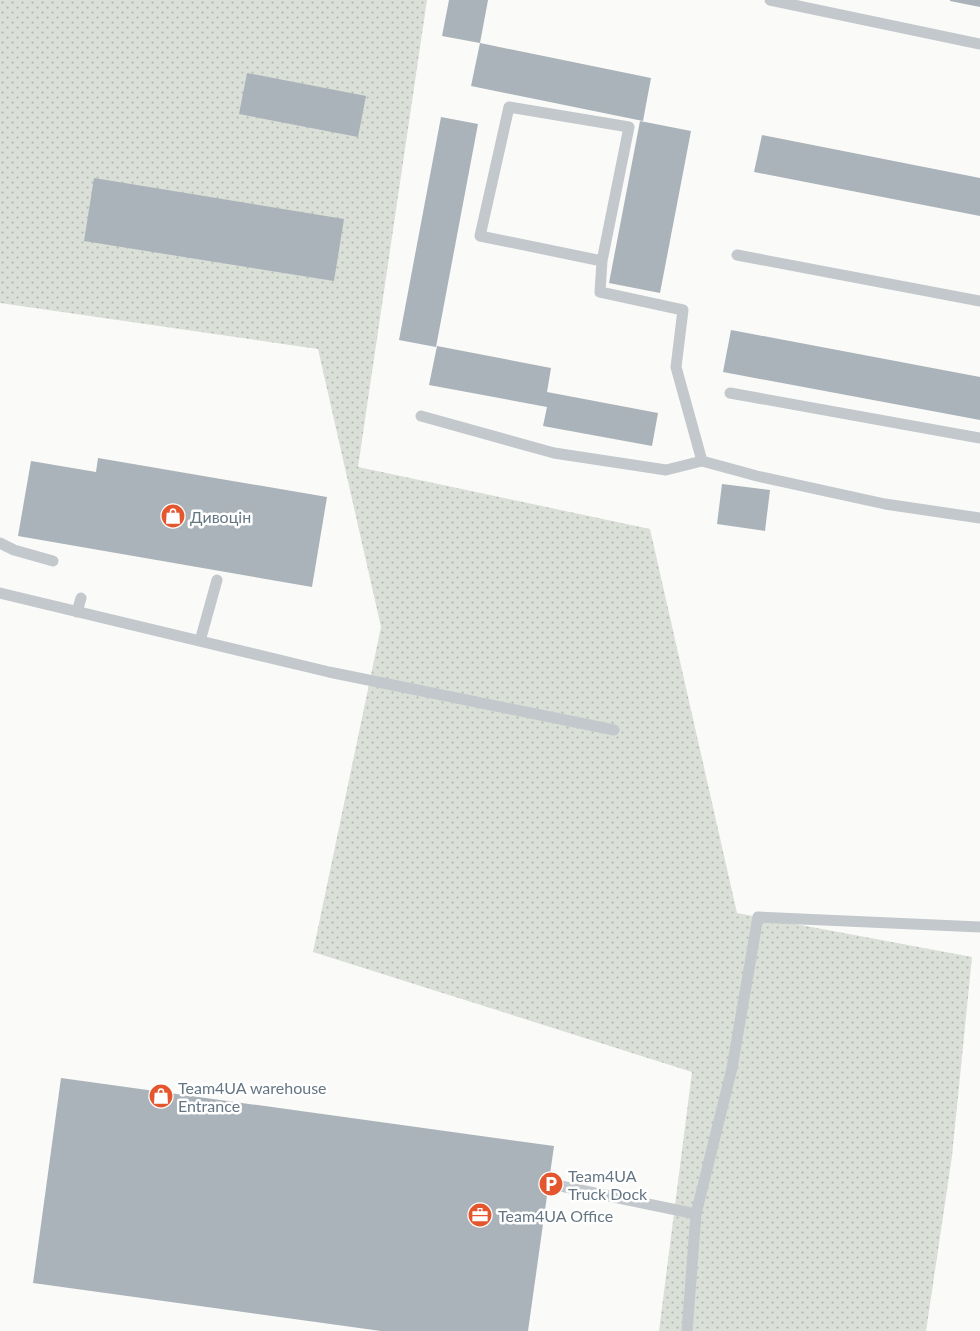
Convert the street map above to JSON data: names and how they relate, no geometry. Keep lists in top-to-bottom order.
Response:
{
  "places": {
    "shop": ["Дивоцін", "Team4UA warehouse Entrance"],
    "parking": ["Team4UA Truck Dock"],
    "office": ["Team4UA Office"]
  }
}
